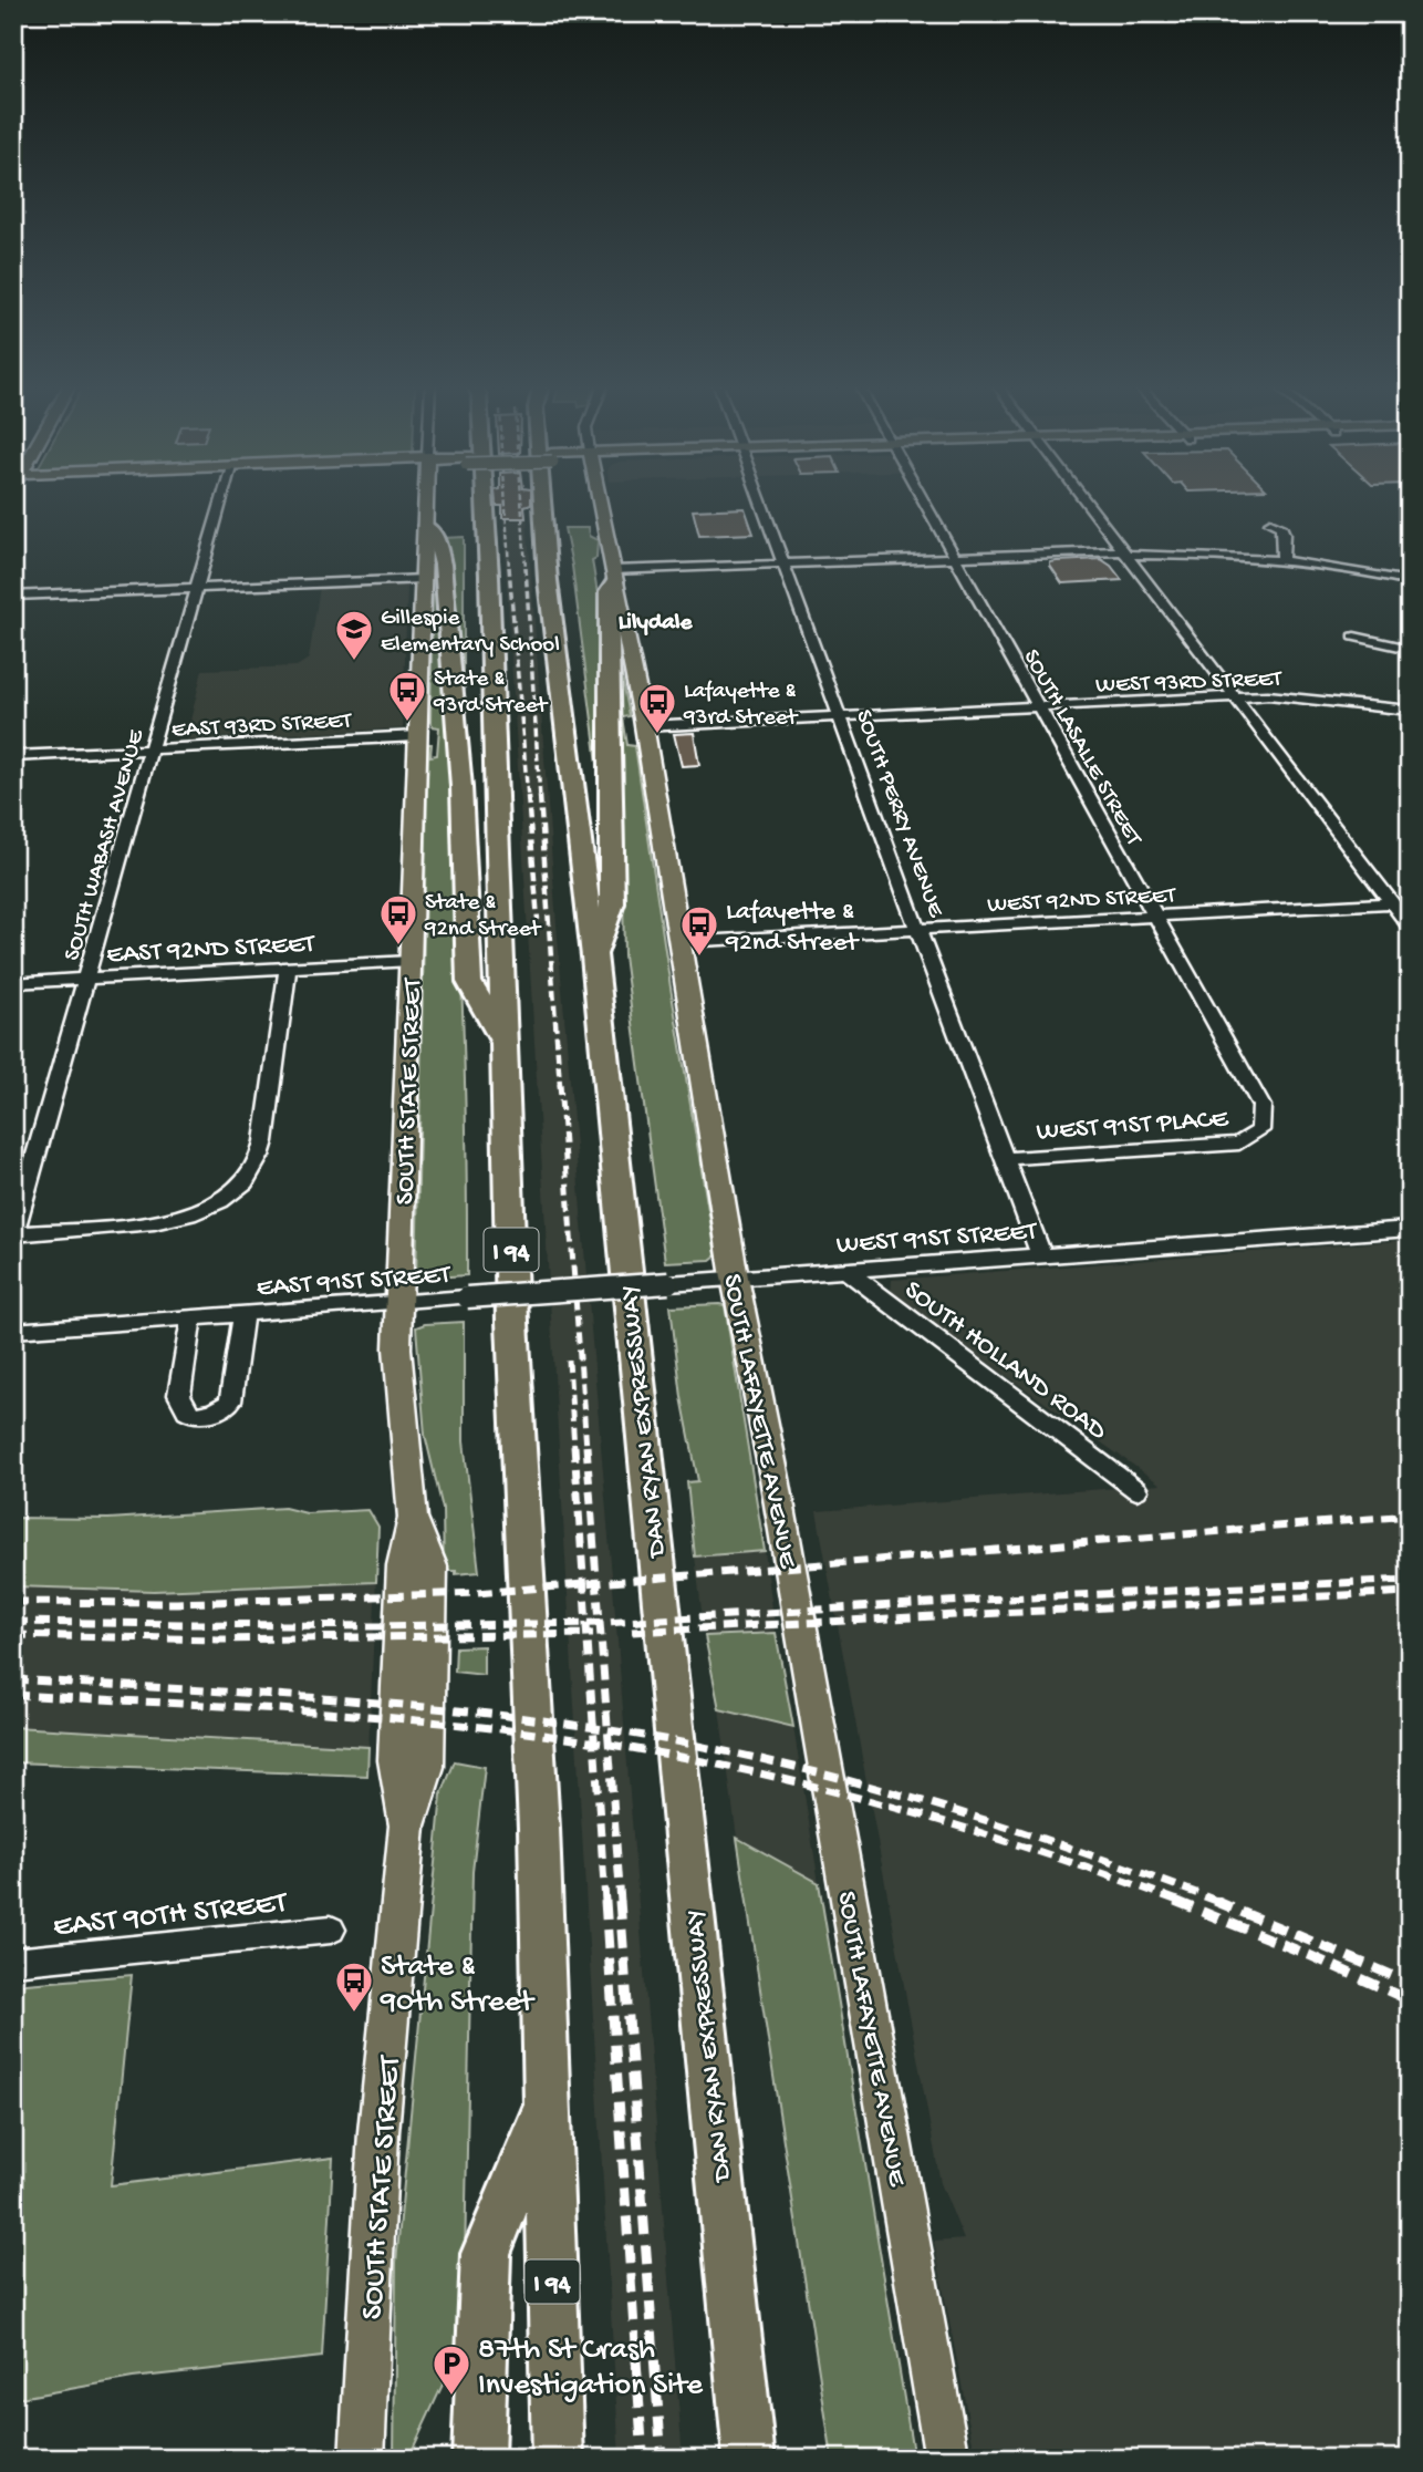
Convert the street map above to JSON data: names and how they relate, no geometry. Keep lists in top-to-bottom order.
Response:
{
  "streets": {
    "highway": ["I 94", "DAN RYAN EXPRESSWAY"],
    "main road": ["SOUTH STATE STREET", "SOUTH LAFAYETTE AVENUE"],
    "street": [
      "WEST 93RD STREET",
      "EAST 93RD STREET",
      "SOUTH LASALLE STREET",
      "SOUTH PERRY AVENUE",
      "SOUTH WABASH AVENUE",
      "WEST 92ND STREET",
      "EAST 92ND STREET",
      "WEST 91ST PLACE",
      "WEST 91ST STREET",
      "EAST 91ST STREET",
      "SOUTH HOLLAND ROAD",
      "EAST 90TH STREET"
    ]
  },
  "crossings": [
    ["WEST 93RD STREET", "SOUTH LASALLE STREET"],
    ["WEST 93RD STREET", "SOUTH PERRY AVENUE"],
    ["WEST 93RD STREET", "SOUTH LAFAYETTE AVENUE"],
    ["EAST 93RD STREET", "SOUTH WABASH AVENUE"],
    ["EAST 93RD STREET", "SOUTH STATE STREET"],
    ["SOUTH LASALLE STREET", "WEST 92ND STREET"],
    ["SOUTH LASALLE STREET", "WEST 91ST PLACE"],
    ["SOUTH PERRY AVENUE", "WEST 92ND STREET"],
    ["SOUTH PERRY AVENUE", "WEST 91ST PLACE"],
    ["SOUTH PERRY AVENUE", "WEST 91ST STREET"],
    ["SOUTH WABASH AVENUE", "EAST 92ND STREET"],
    ["WEST 92ND STREET", "SOUTH LAFAYETTE AVENUE"],
    ["EAST 92ND STREET", "SOUTH STATE STREET"],
    ["SOUTH STATE STREET", "EAST 91ST STREET"],
    ["WEST 91ST STREET", "EAST 91ST STREET"],
    ["WEST 91ST STREET", "SOUTH HOLLAND ROAD"],
    ["WEST 91ST STREET", "SOUTH LAFAYETTE AVENUE"]
  ],
  "districts": ["Lilydale"],
  "places": {
    "school or university": ["Gillespie Elementary School"],
    "bus stop": [
      "State & 93rd Street",
      "Lafayette & 93rd Street",
      "State & 92nd Street",
      "Lafayette & 92nd Street",
      "State & 90th Street"
    ],
    "parking": ["87th St Crash Investigation Site"]
  }
}
